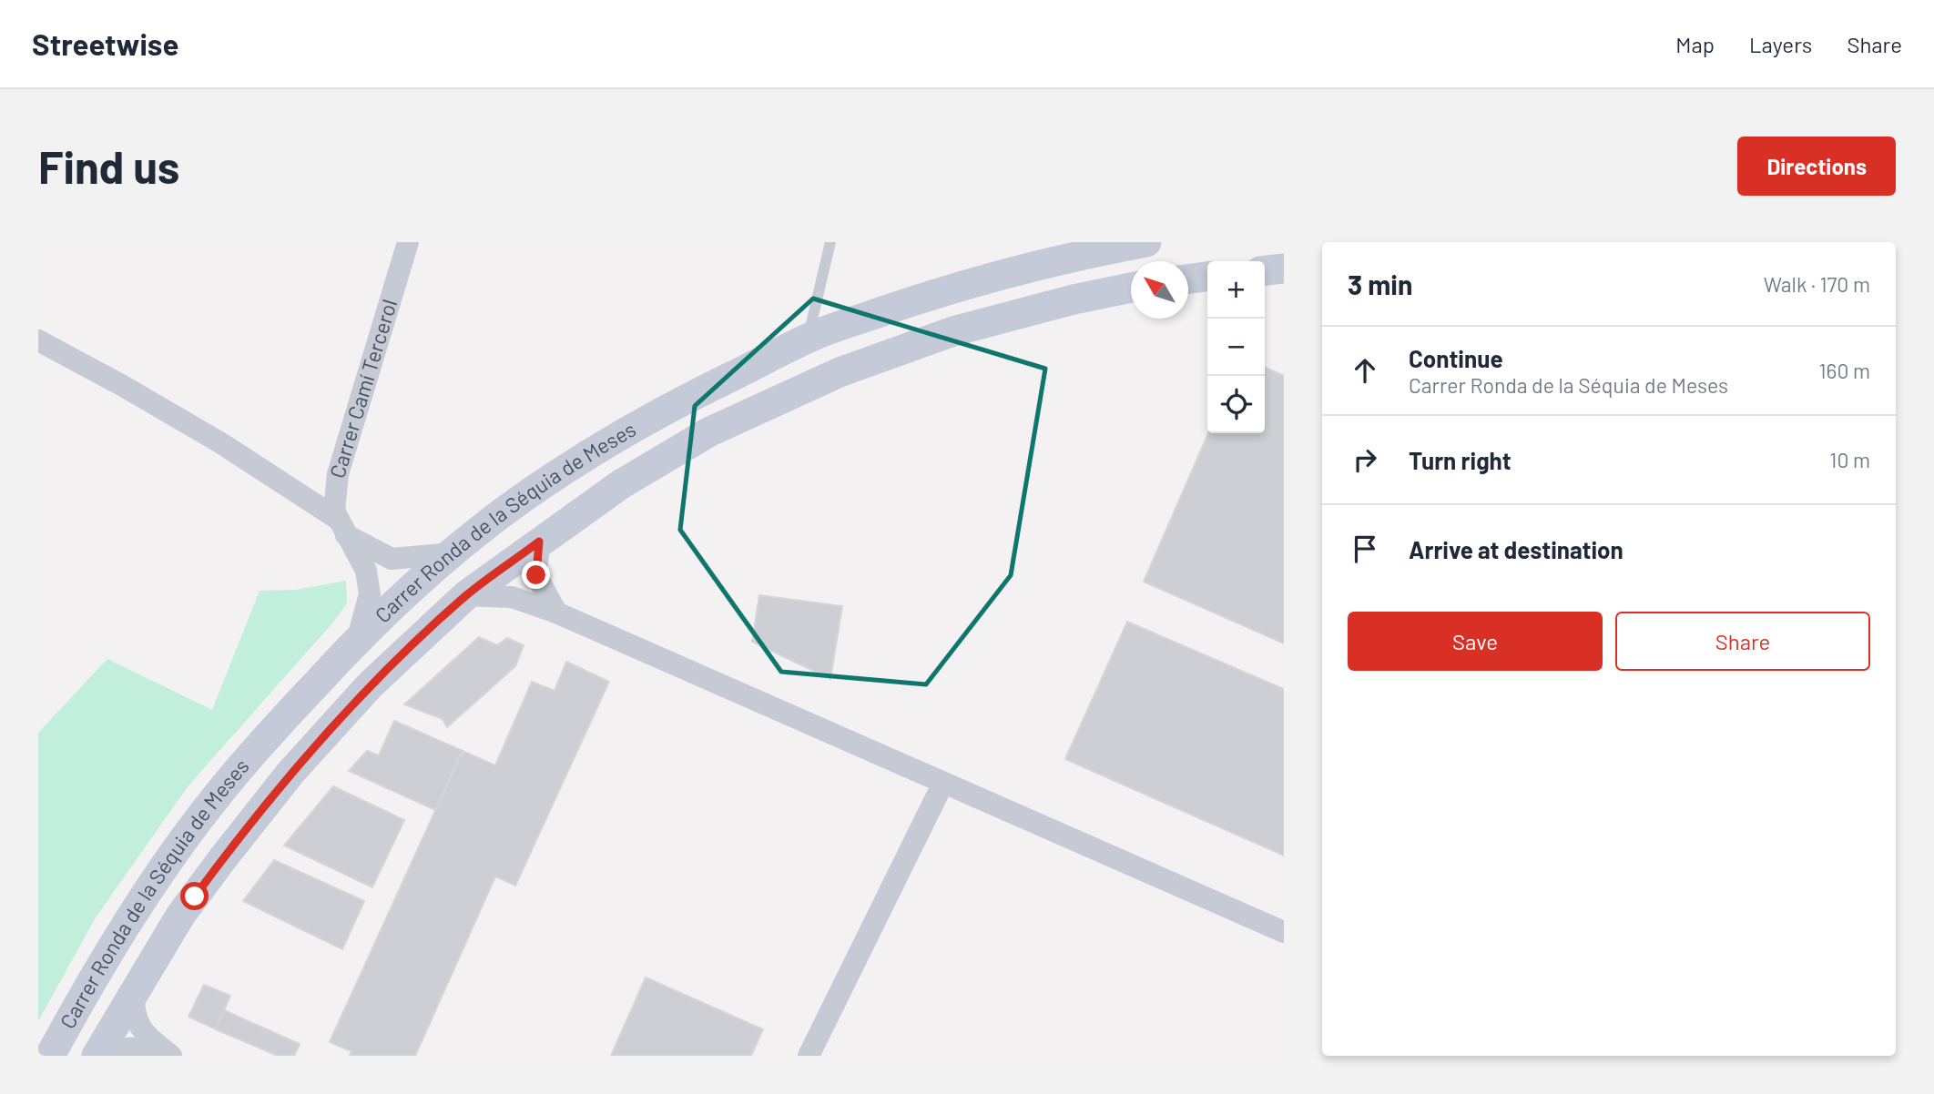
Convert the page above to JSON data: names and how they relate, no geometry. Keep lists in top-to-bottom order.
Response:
{
  "streets": {
    "main road": ["Carrer Ronda de la Séquia de Meses"],
    "street": ["Carrer Camí Tercerol"]
  },
  "north": "top left",
  "page": {
    "header": "Streetwise",
    "nav": ["Map", "Layers", "Share"],
    "buttons": [
      "Directions",
      ["Save", "Share"]
    ],
    "title": "Find us",
    "heading": ["3 min", "Walk · 170 m"],
    "map_buttons": ["+", "−"],
    "list": [
      ["Continue", "Carrer Ronda de la Séquia de Meses", "160 m"],
      ["Turn right", "10 m"],
      "Arrive at destination"
    ]
  }
}
